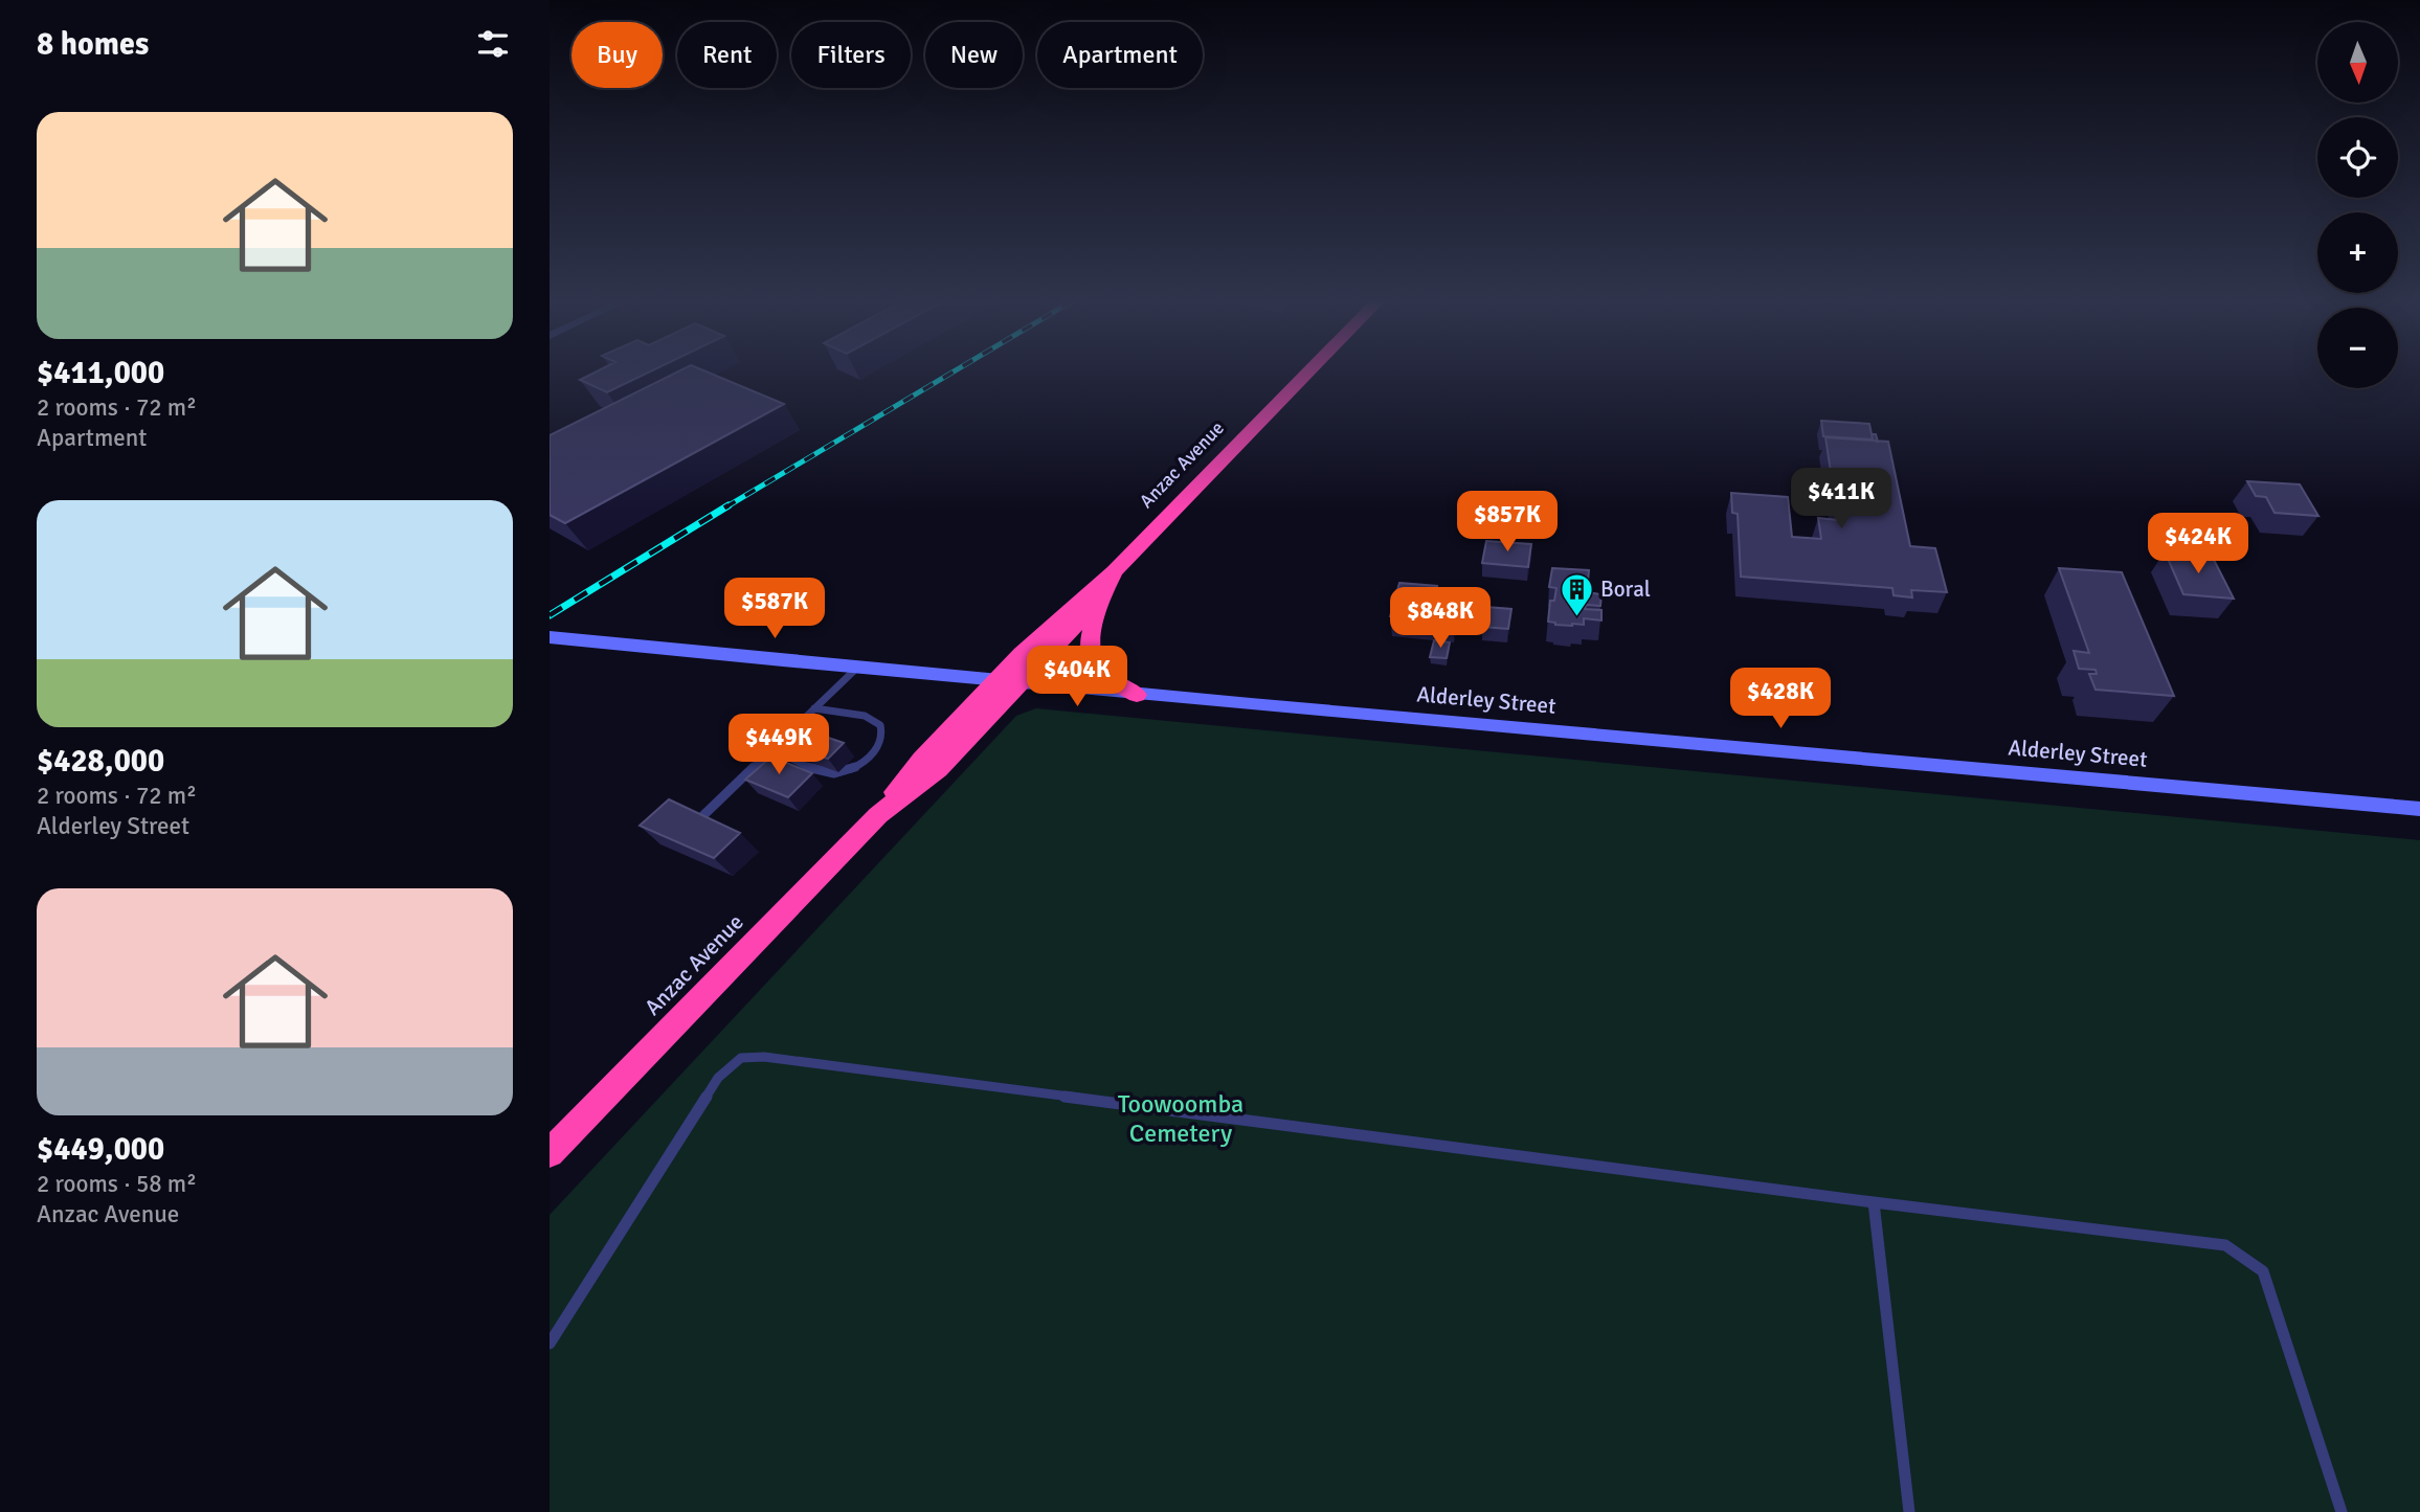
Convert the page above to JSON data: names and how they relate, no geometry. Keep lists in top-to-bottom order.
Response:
{
  "streets": {
    "highway": ["Anzac Avenue"],
    "street": ["Alderley Street"]
  },
  "crossings": [
    ["Anzac Avenue", "Alderley Street"]
  ],
  "parks": ["Toowoomba Cemetery"],
  "places": {
    "building": ["Boral"]
  },
  "north": "bottom",
  "page": {
    "heading": "8 homes",
    "map_buttons": ["+", "−"],
    "chip": [
      "Buy",
      "Rent",
      "Filters",
      "New",
      "Apartment"
    ],
    "list": [
      {
        "name": "$411,000",
        "note": "2 rooms · 72 m² · Apartment"
      },
      {
        "name": "$428,000",
        "note": "2 rooms · 72 m² · Alderley Street"
      },
      {
        "name": "$449,000",
        "note": "2 rooms · 58 m² · Anzac Avenue"
      }
    ],
    "price": [
      "$411K",
      "$857K",
      "$424K",
      "$587K",
      "$848K",
      "$404K",
      "$428K",
      "$449K"
    ]
  }
}
